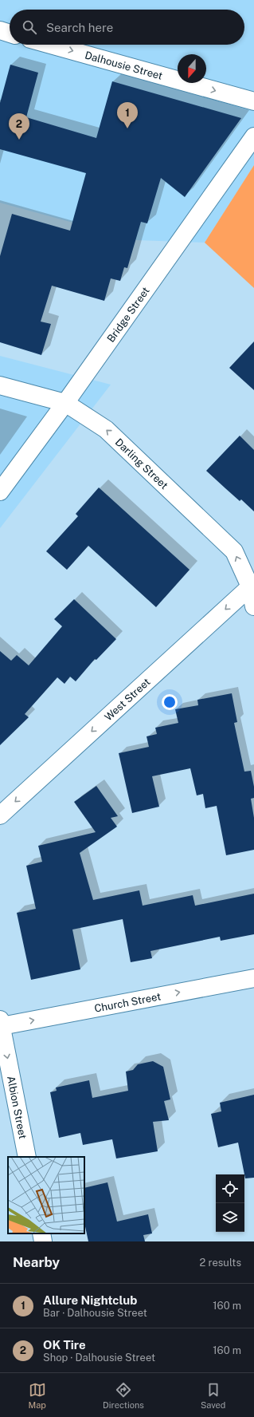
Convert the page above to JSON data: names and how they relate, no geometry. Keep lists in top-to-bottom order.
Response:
{
  "streets": {
    "street": [
      "Dalhousie Street",
      "Bridge Street",
      "Darling Street",
      "West Street",
      "Church Street",
      "Albion Street"
    ]
  },
  "crossings": [
    ["Bridge Street", "Darling Street"],
    ["Darling Street", "West Street"],
    ["Church Street", "Albion Street"]
  ],
  "one_way": [
    "Dalhousie Street",
    "Darling Street",
    "West Street",
    "Church Street",
    "Albion Street"
  ],
  "north": "bottom",
  "page": {
    "search": "Search here",
    "pins": ["1", "2"],
    "heading": ["Nearby", "2 results"],
    "list": [
      {
        "mark": "1",
        "name": "Allure Nightclub",
        "note": "Bar · Dalhousie Street",
        "value": "160 m"
      },
      {
        "mark": "2",
        "name": "OK Tire",
        "note": "Shop · Dalhousie Street",
        "value": "160 m"
      }
    ],
    "nav": ["Map", "Directions", "Saved"]
  }
}
